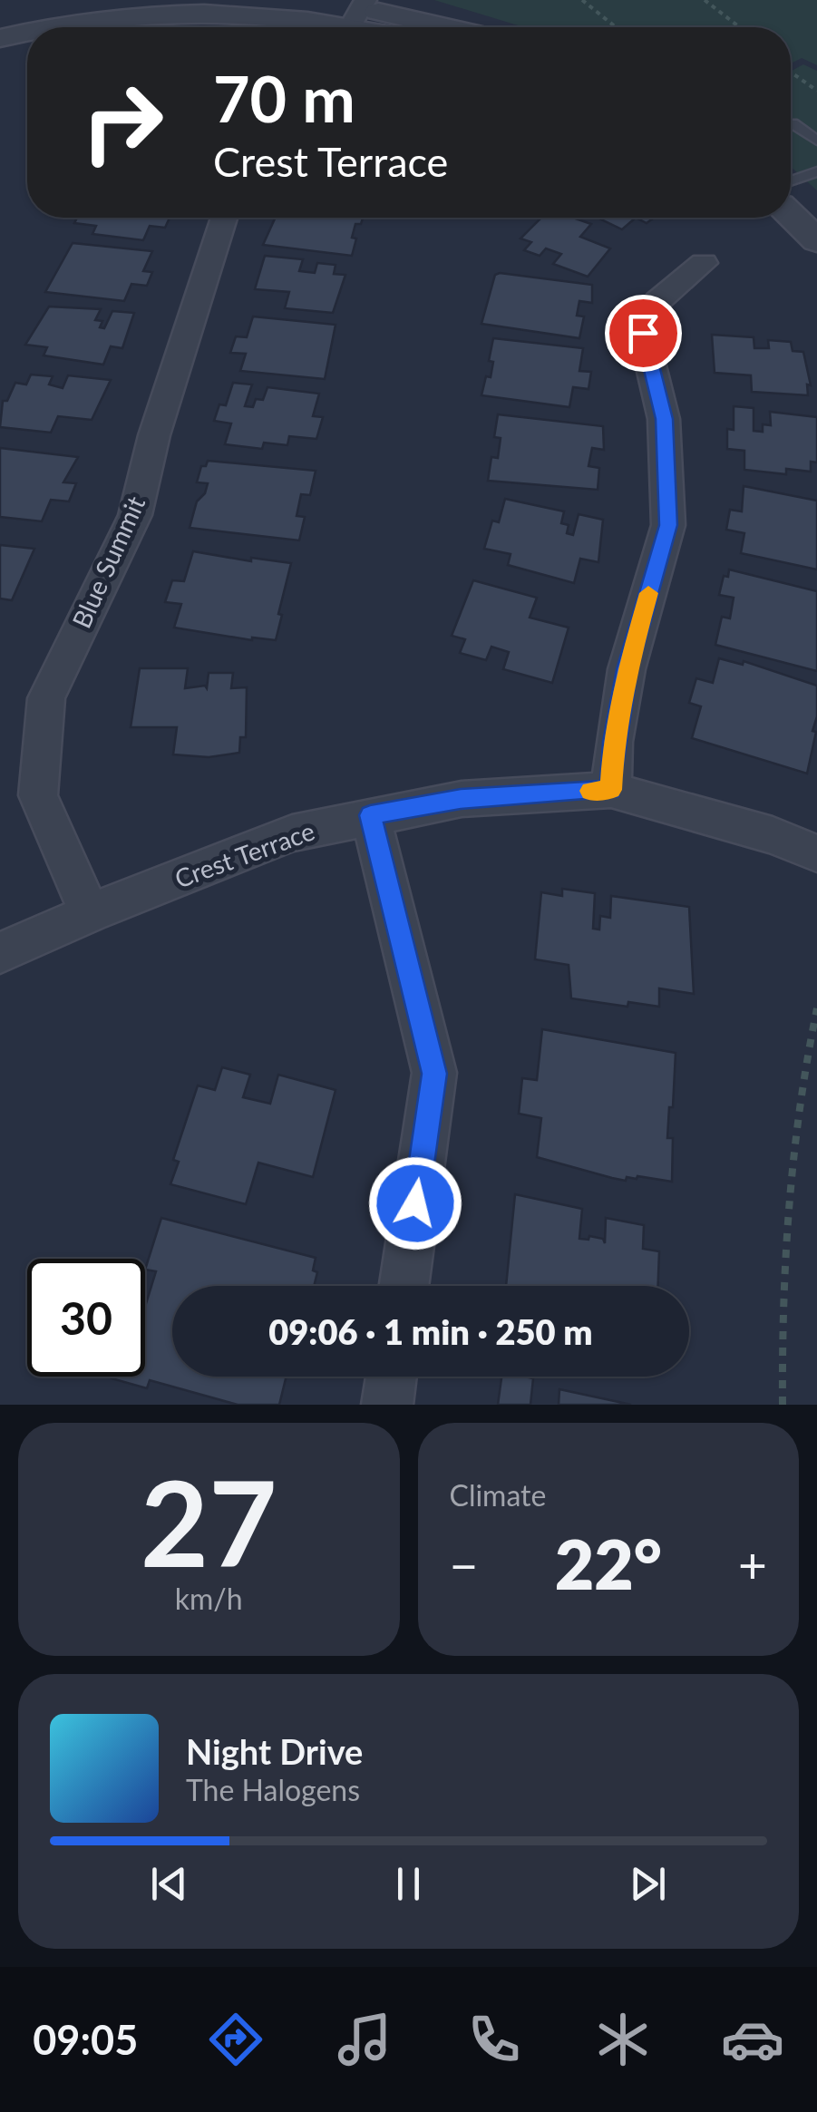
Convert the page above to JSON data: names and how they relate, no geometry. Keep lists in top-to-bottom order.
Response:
{
  "streets": {
    "street": ["Blue Summit", "Crest Terrace"]
  },
  "crossings": [
    ["Blue Summit", "Crest Terrace"]
  ],
  "page": {
    "turn": ["70 m", "Crest Terrace"],
    "limit": "30",
    "trip": "09:06 · 1 min · 250 m",
    "tile": [
      ["27", "km/h"],
      "Climate"
    ],
    "heat": ["−", "22°", "+"],
    "song": ["Night Drive", "The Halogens"],
    "tabs": "09:05"
  }
}
